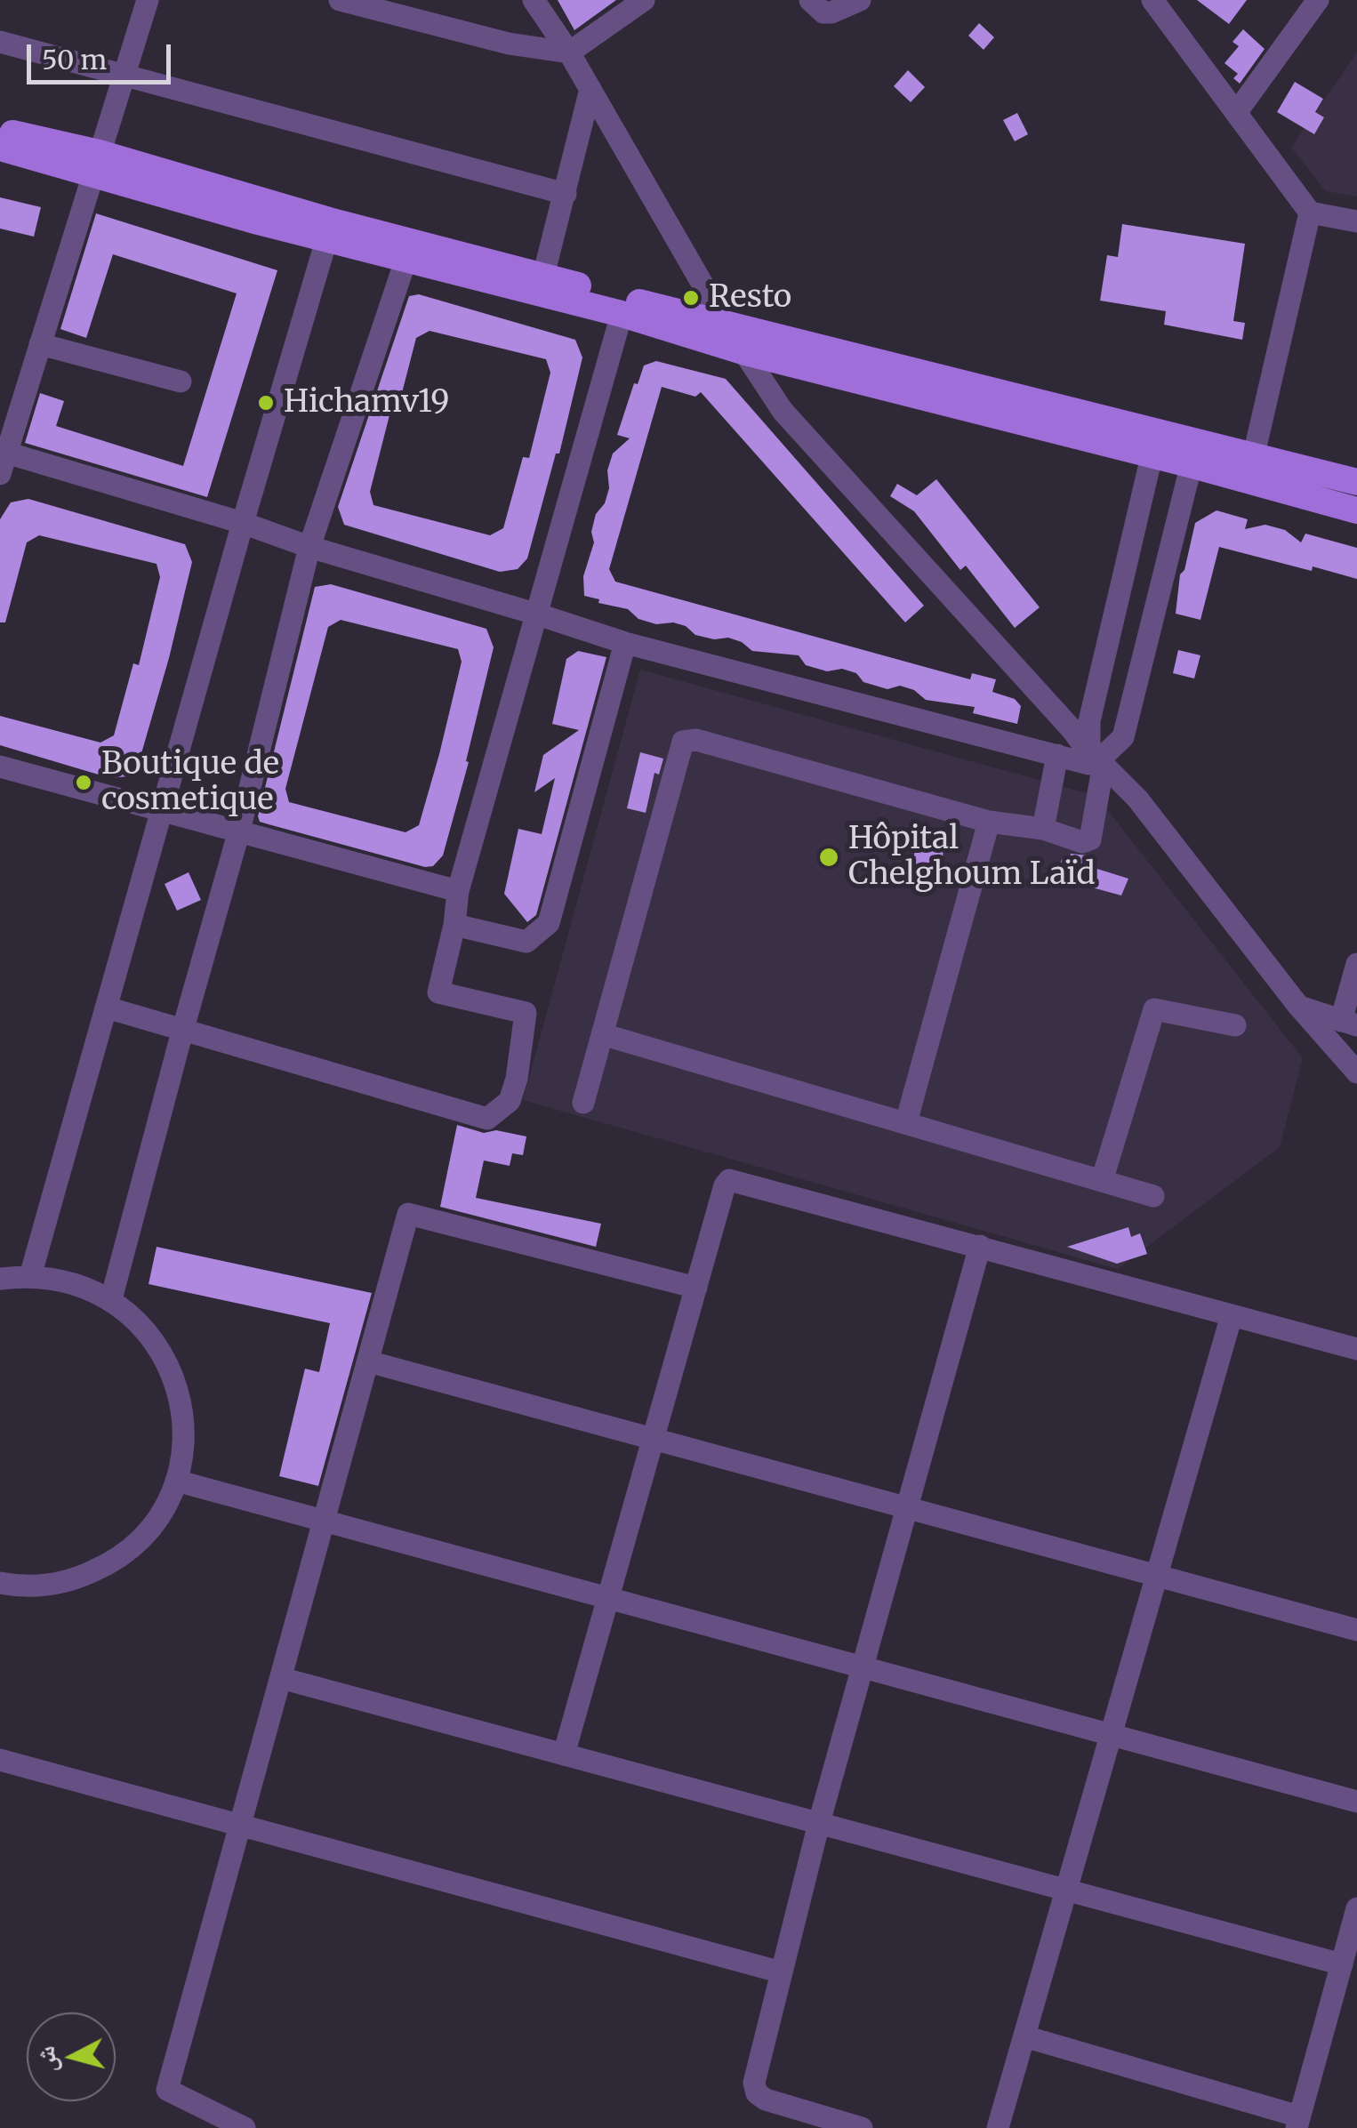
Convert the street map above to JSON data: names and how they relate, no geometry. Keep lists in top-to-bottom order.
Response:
{
  "places": [
    "Resto",
    "Hichamv19",
    "Boutique de cosmetique",
    "Hôpital Chelghoum Laïd"
  ],
  "scale_bar": "50 m",
  "north": "left"
}
